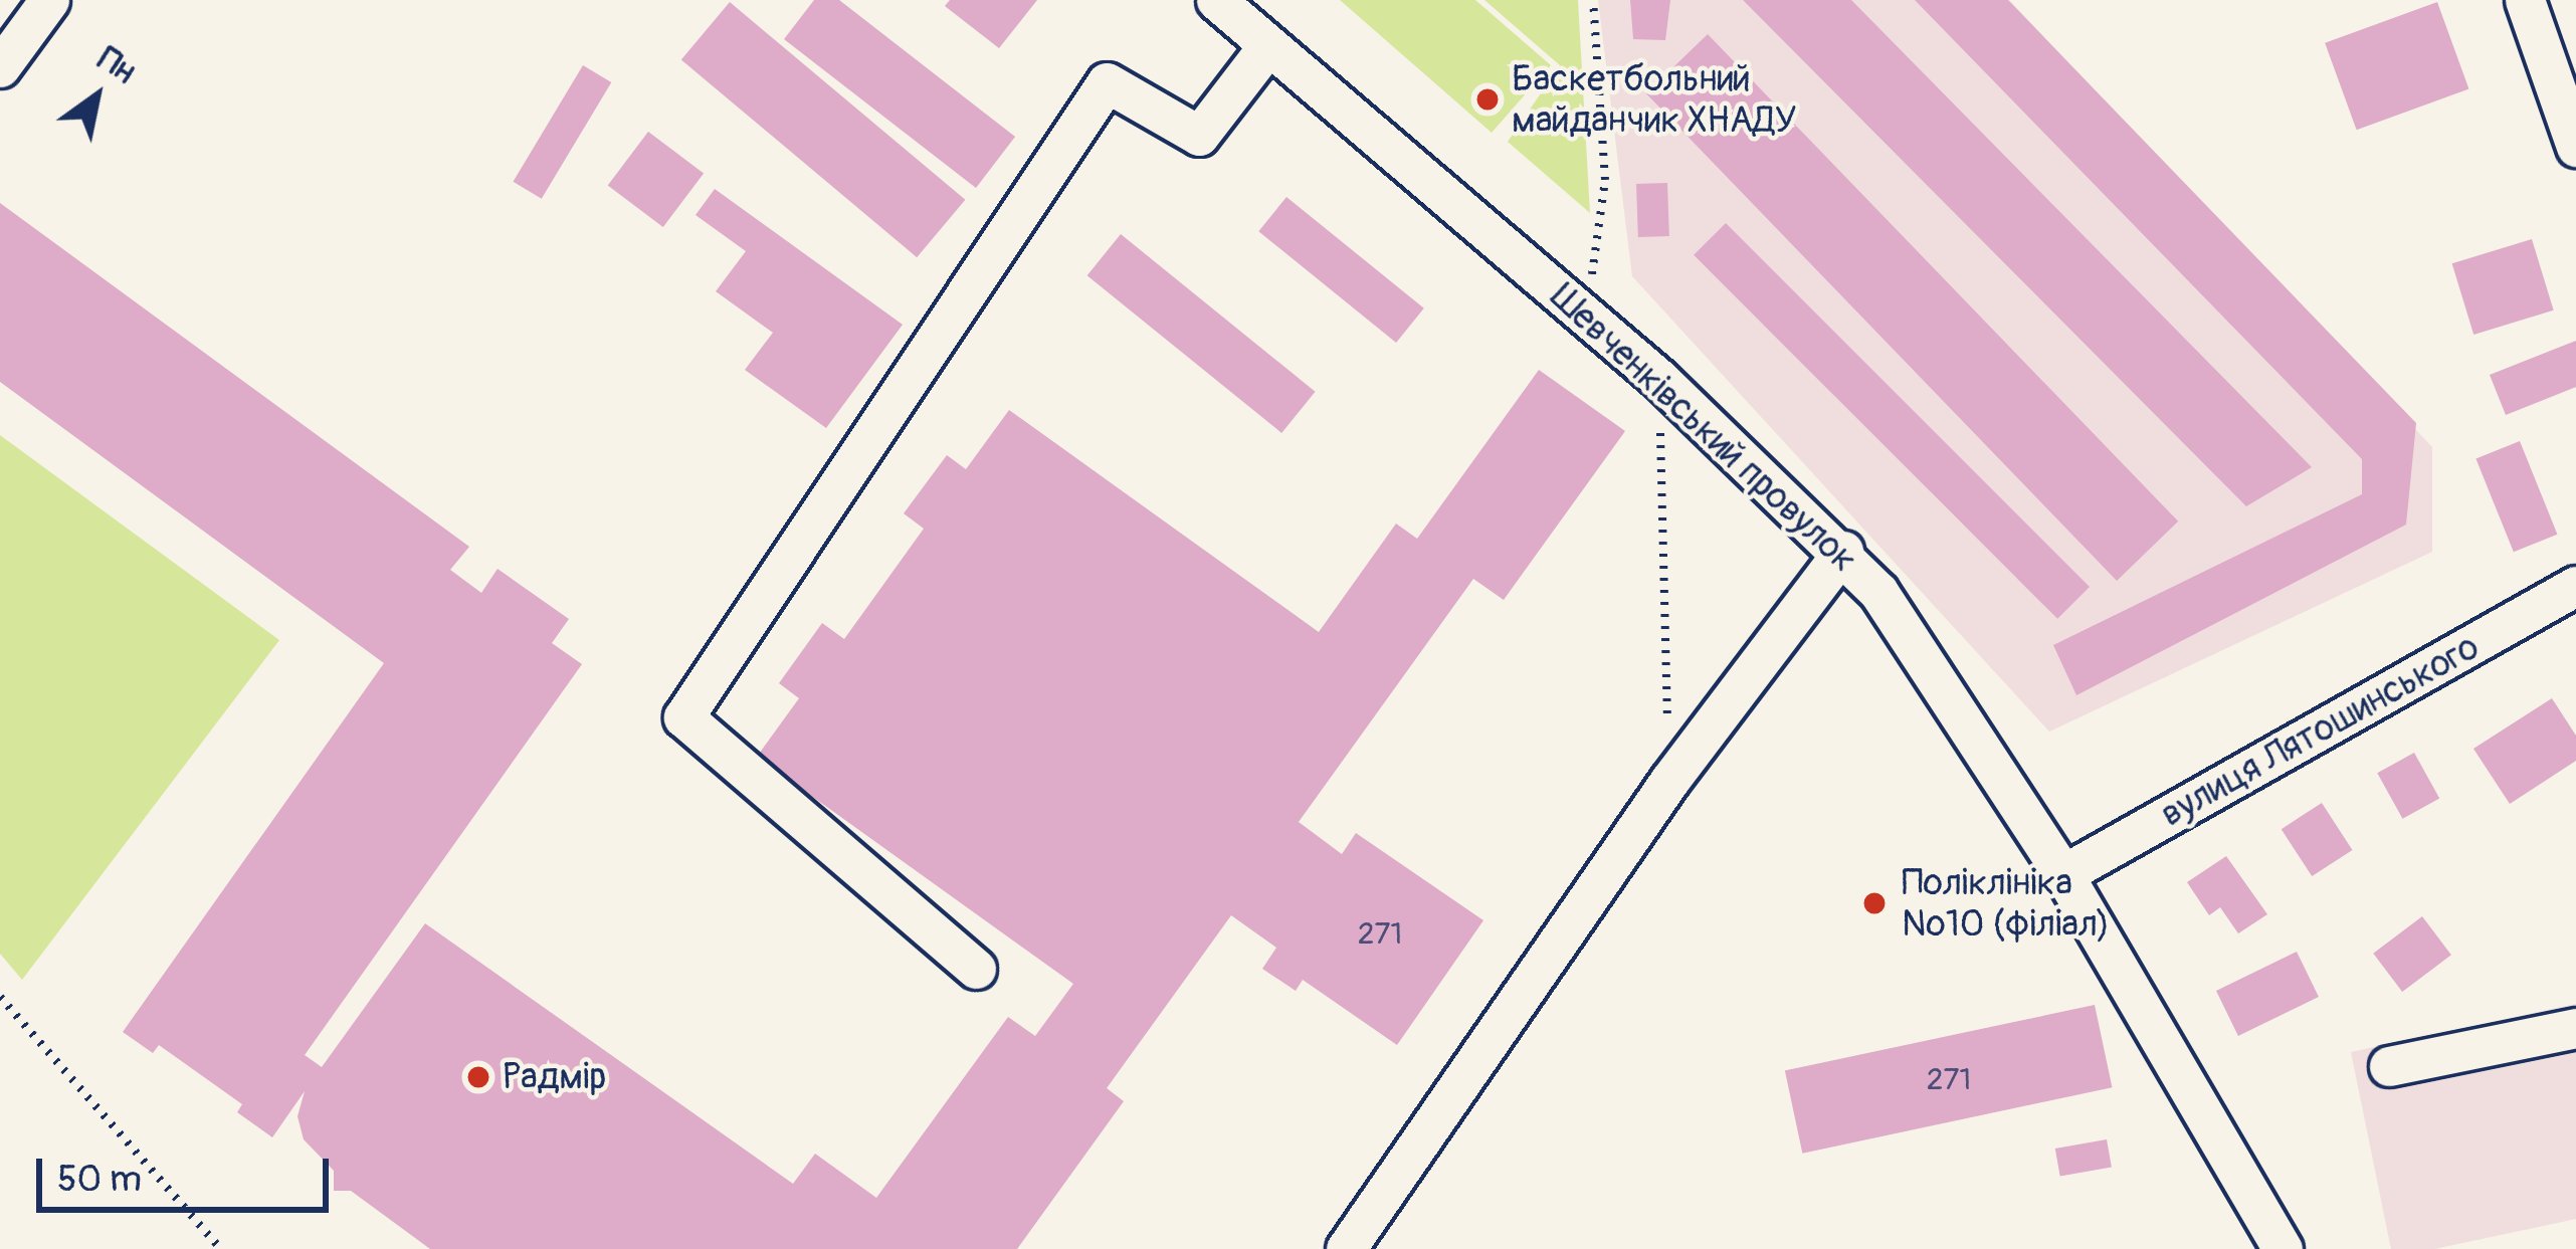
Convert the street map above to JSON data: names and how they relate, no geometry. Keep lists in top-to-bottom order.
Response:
{
  "streets": {
    "street": ["Шевченківський провулок", "вулиця Лятошинського"]
  },
  "crossings": [
    ["Шевченківський провулок", "вулиця Лятошинського"]
  ],
  "places": ["Баскетбольний майданчик ХНАДУ", "Поліклініка №10 (філіал)", "Радмір"],
  "house_numbers": ["271", "271"],
  "scale_bar": "50 m",
  "north": "top right"
}
